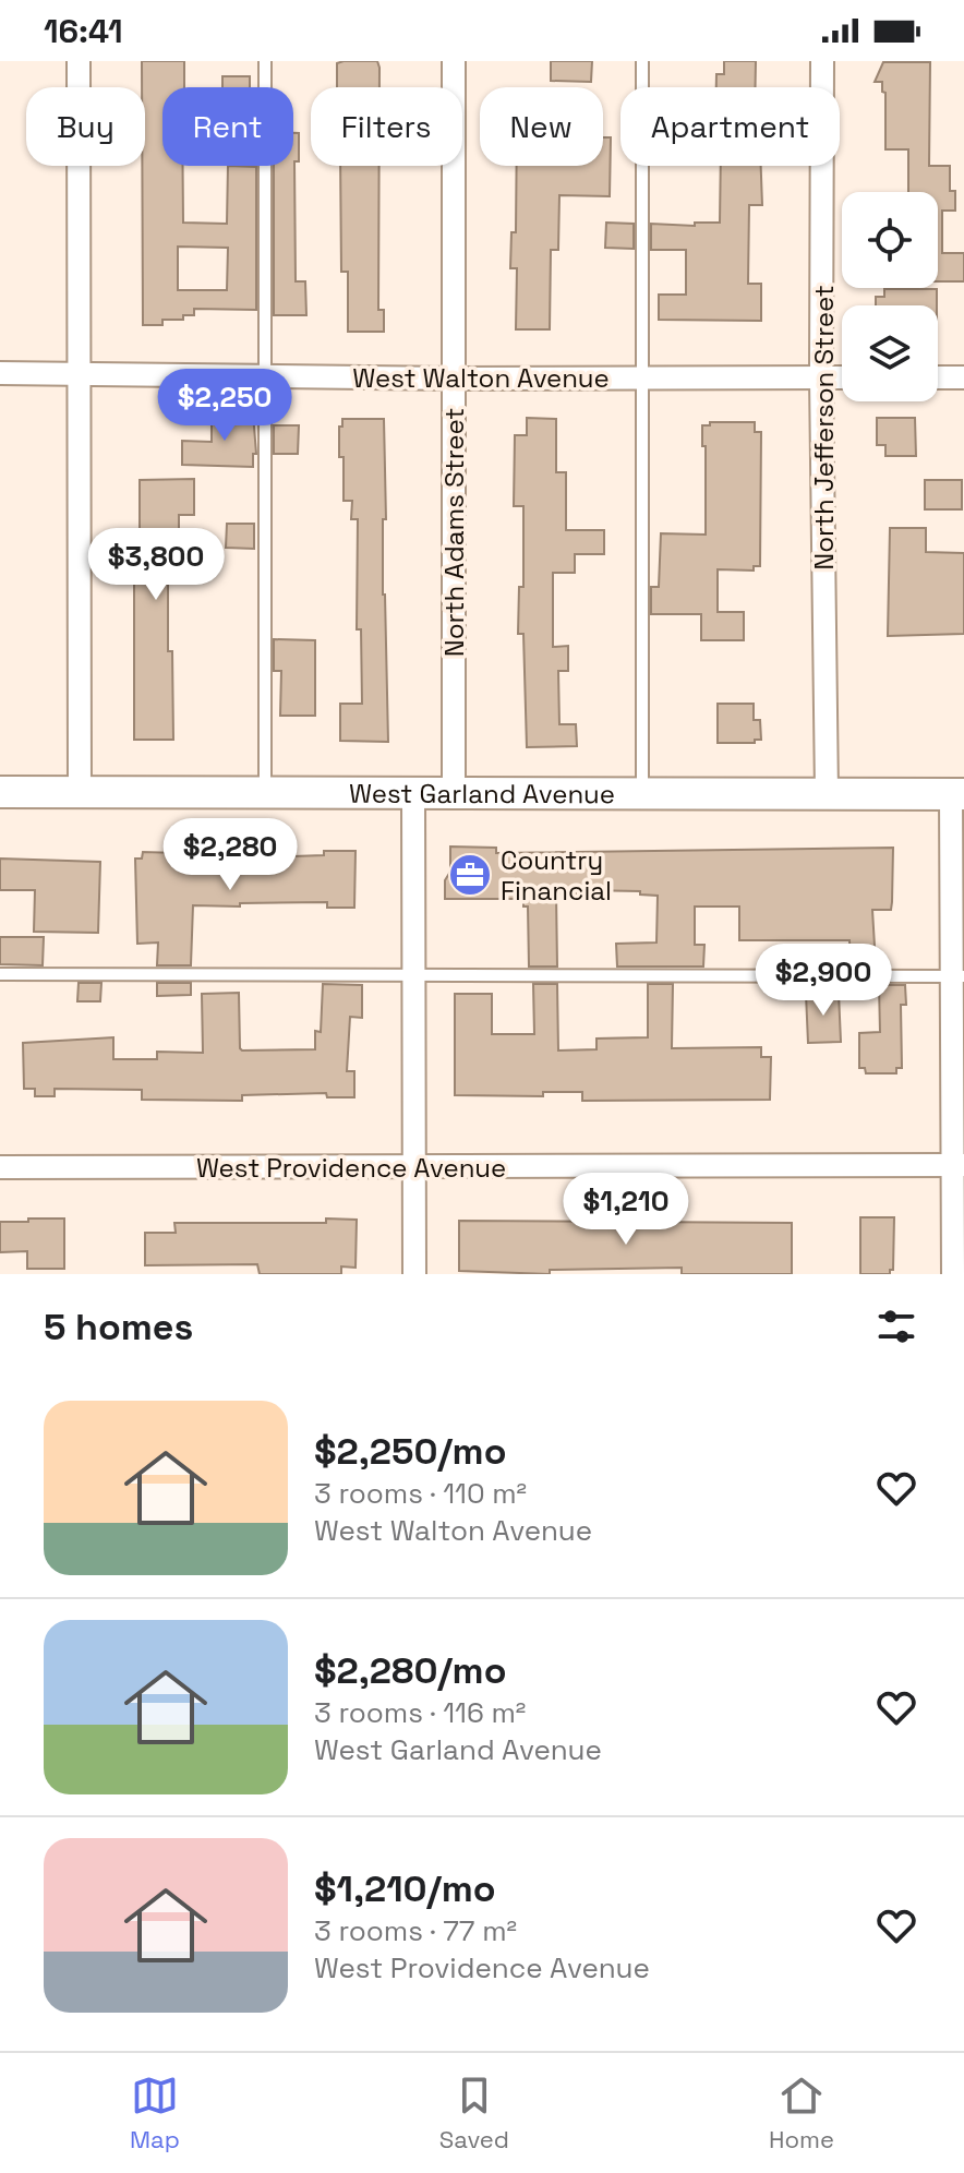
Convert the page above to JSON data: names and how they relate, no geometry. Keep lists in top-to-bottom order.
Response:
{
  "streets": {
    "street": [
      "West Walton Avenue",
      "North Jefferson Street",
      "North Adams Street",
      "West Garland Avenue",
      "West Providence Avenue"
    ]
  },
  "crossings": [
    ["West Walton Avenue", "North Jefferson Street"],
    ["West Walton Avenue", "North Adams Street"],
    ["North Jefferson Street", "West Garland Avenue"],
    ["North Adams Street", "West Garland Avenue"]
  ],
  "places": {
    "office": ["Country Financial"]
  },
  "page": {
    "status": "16:41",
    "chip": [
      "Buy",
      "Rent",
      "Filters",
      "New",
      "Apartment"
    ],
    "price": [
      "$2,250",
      "$3,800",
      "$2,280",
      "$2,900",
      "$1,210"
    ],
    "heading": "5 homes",
    "list": [
      {
        "name": "$2,250/mo",
        "note": "3 rooms · 110 m² · West Walton Avenue"
      },
      {
        "name": "$2,280/mo",
        "note": "3 rooms · 116 m² · West Garland Avenue"
      },
      {
        "name": "$1,210/mo",
        "note": "3 rooms · 77 m² · West Providence Avenue"
      }
    ],
    "tabs": ["Map", "Saved", "Home"]
  }
}
